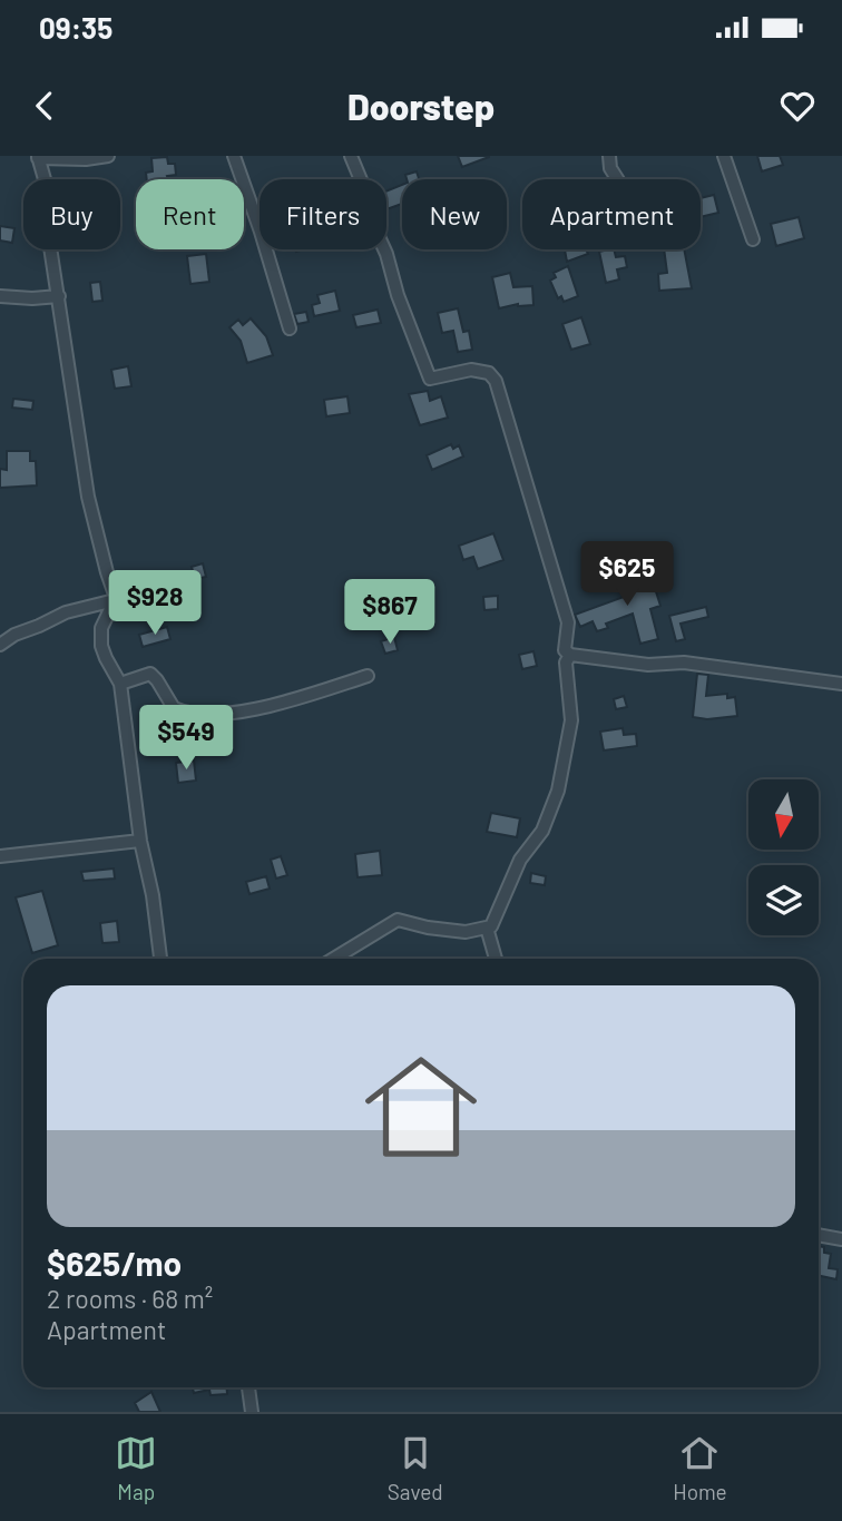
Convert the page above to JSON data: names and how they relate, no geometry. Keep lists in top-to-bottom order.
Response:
{
  "north": "bottom",
  "page": {
    "status": "09:35",
    "header": "Doorstep",
    "chip": [
      "Buy",
      "Rent",
      "Filters",
      "New",
      "Apartment"
    ],
    "price": [
      "$625",
      "$928",
      "$867",
      "$549"
    ],
    "list": [
      {
        "name": "$625/mo",
        "note": "2 rooms · 68 m² · Apartment"
      }
    ],
    "tabs": ["Map", "Saved", "Home"]
  }
}
